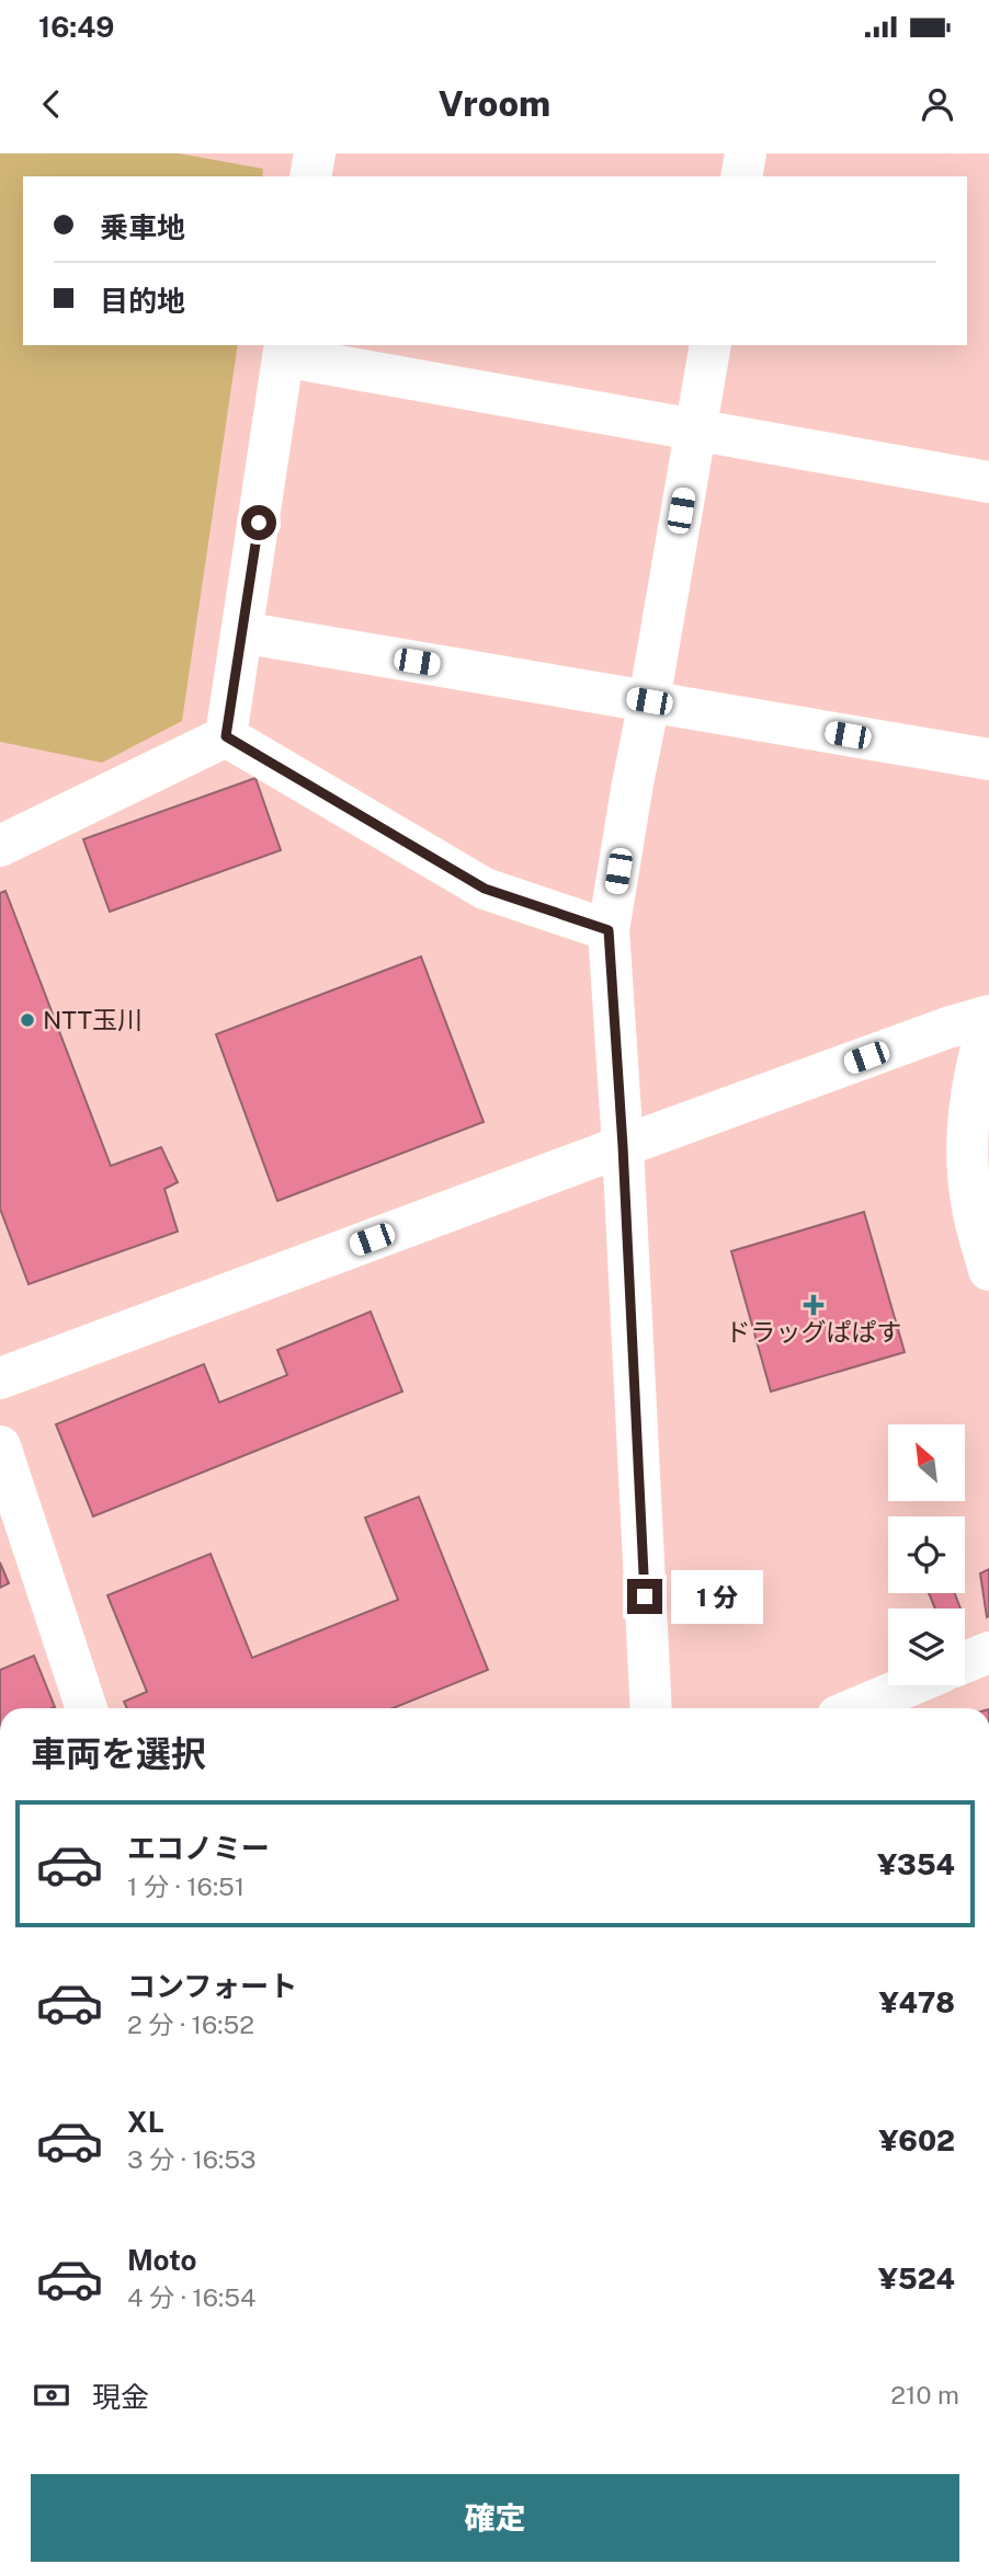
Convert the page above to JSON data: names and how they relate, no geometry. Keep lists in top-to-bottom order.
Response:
{
  "places": {
    "other": ["NTT玉川"],
    "health": ["ドラッグぱぱす"]
  },
  "north": "top left",
  "page": {
    "status": "16:49",
    "header": "Vroom",
    "banner": ["乗車地", "目的地"],
    "bubble": "1 分",
    "heading": "車両を選択",
    "list": [
      {
        "name": "エコノミー",
        "note": "1 分 · 16:51",
        "value": "¥354"
      },
      {
        "name": "コンフォート",
        "note": "2 分 · 16:52",
        "value": "¥478"
      },
      {
        "name": "XL",
        "note": "3 分 · 16:53",
        "value": "¥602"
      },
      {
        "name": "Moto",
        "note": "4 分 · 16:54",
        "value": "¥524"
      }
    ],
    "pay": ["現金", "210 m"],
    "buttons": "確定"
  }
}
